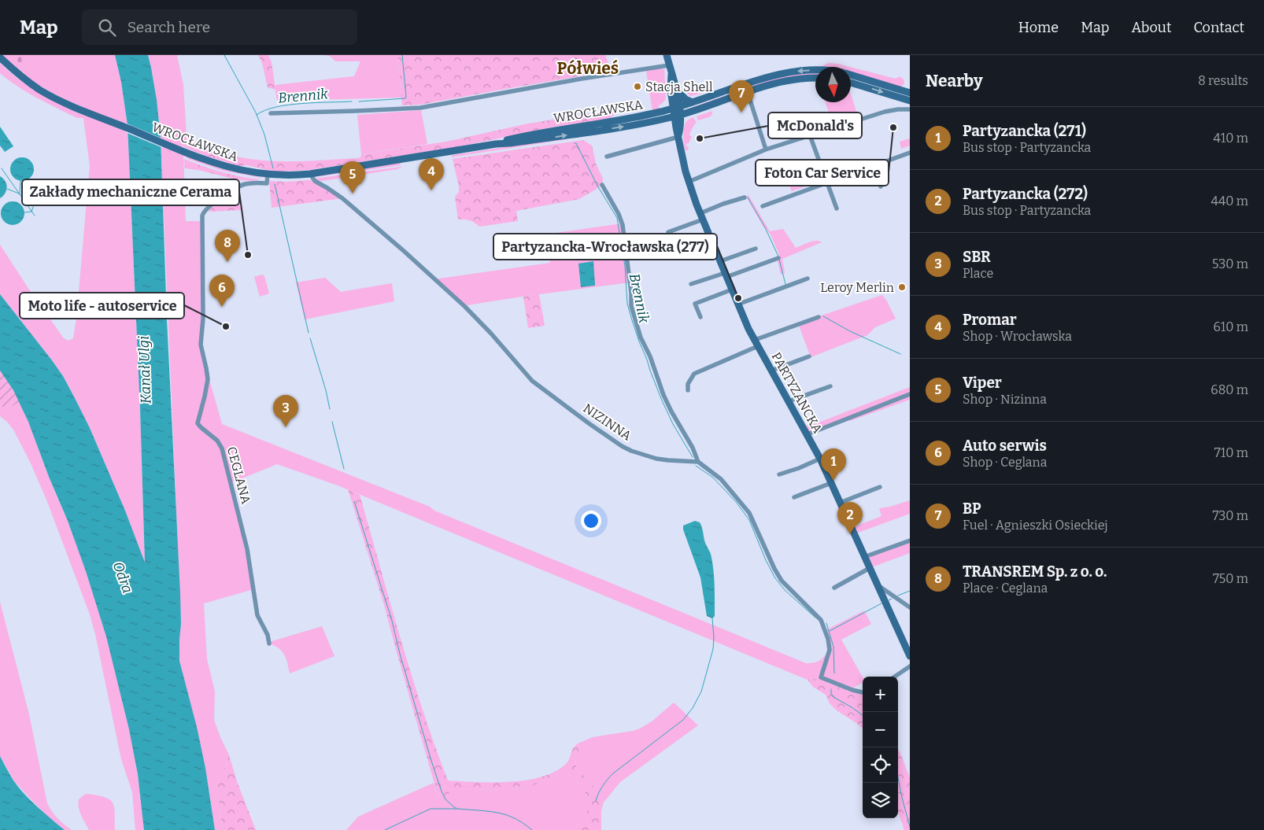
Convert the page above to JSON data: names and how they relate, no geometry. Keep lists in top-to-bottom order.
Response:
{
  "streets": {
    "main road": ["WROCŁAWSKA", "PARTYZANCKA"],
    "street": ["NIZINNA", "CEGLANA"]
  },
  "crossings": [
    ["WROCŁAWSKA", "PARTYZANCKA"],
    ["WROCŁAWSKA", "NIZINNA"],
    ["WROCŁAWSKA", "CEGLANA"]
  ],
  "districts": ["Półwieś"],
  "water": ["Brennik", "Kanał Ulgi", "Odra"],
  "places": [
    "Stacja Shell",
    "Foton Car Service",
    "McDonald's",
    "Zakłady mechaniczne Cerama",
    "Leroy Merlin",
    "Partyzancka-Wrocławska (277)",
    "Moto life - autoservice"
  ],
  "north": "bottom",
  "page": {
    "header": "Map",
    "search": "Search here",
    "nav": [
      "Home",
      "Map",
      "About",
      "Contact"
    ],
    "heading": ["Nearby", "8 results"],
    "pins": [
      "7",
      "4",
      "5",
      "8",
      "6",
      "3",
      "1",
      "2"
    ],
    "list": [
      {
        "mark": "1",
        "name": "Partyzancka (271)",
        "note": "Bus stop · Partyzancka",
        "value": "410 m"
      },
      {
        "mark": "2",
        "name": "Partyzancka (272)",
        "note": "Bus stop · Partyzancka",
        "value": "440 m"
      },
      {
        "mark": "3",
        "name": "SBR",
        "note": "Place",
        "value": "530 m"
      },
      {
        "mark": "4",
        "name": "Promar",
        "note": "Shop · Wrocławska",
        "value": "610 m"
      },
      {
        "mark": "5",
        "name": "Viper",
        "note": "Shop · Nizinna",
        "value": "680 m"
      },
      {
        "mark": "6",
        "name": "Auto serwis",
        "note": "Shop · Ceglana",
        "value": "710 m"
      },
      {
        "mark": "7",
        "name": "BP",
        "note": "Fuel · Agnieszki Osieckiej",
        "value": "730 m"
      },
      {
        "mark": "8",
        "name": "TRANSREM Sp. z o. o.",
        "note": "Place · Ceglana",
        "value": "750 m"
      }
    ],
    "map_buttons": ["+", "−"]
  }
}
